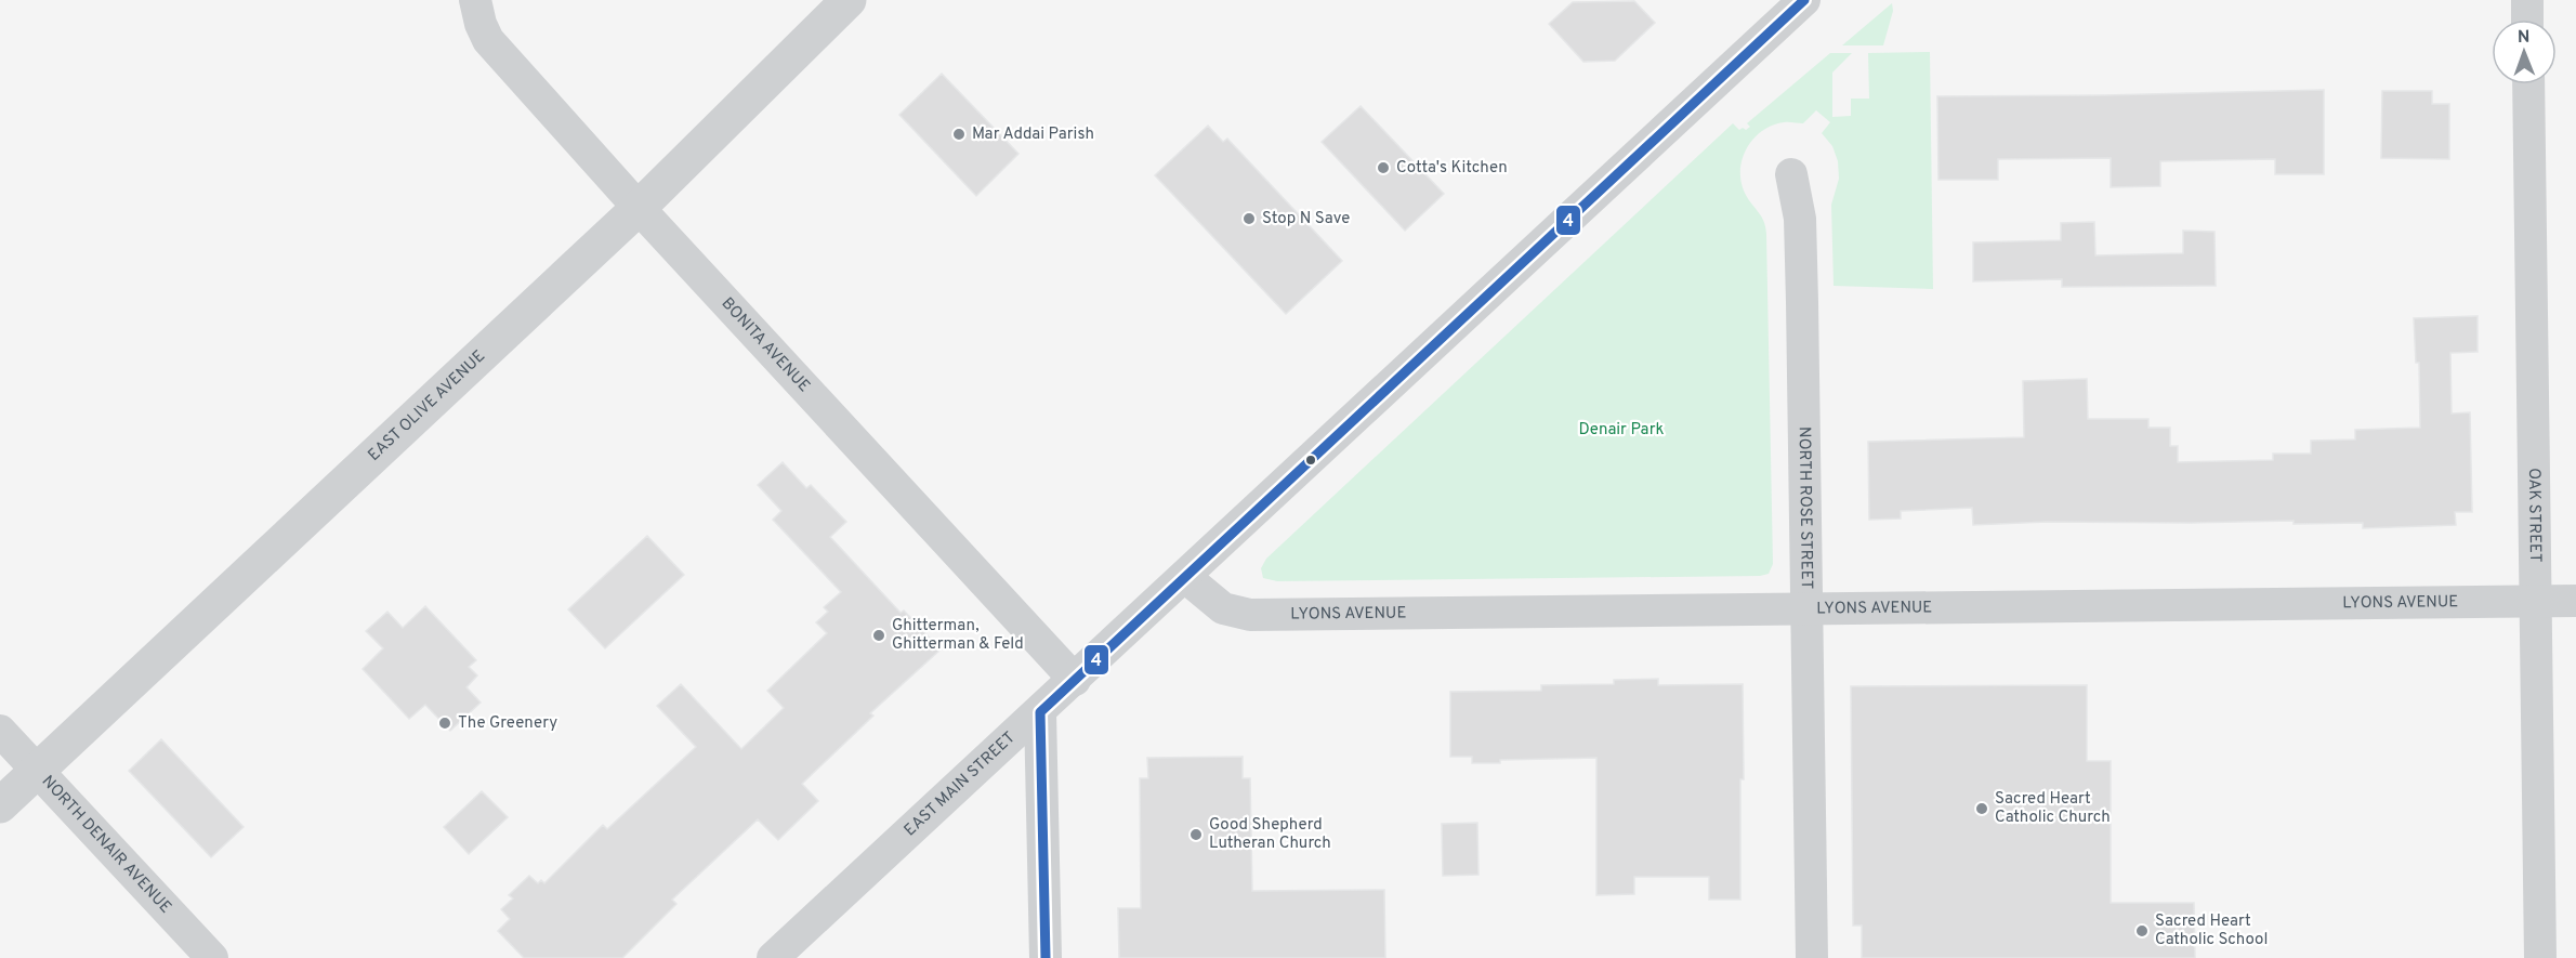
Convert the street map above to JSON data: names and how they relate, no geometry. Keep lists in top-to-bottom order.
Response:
{
  "streets": {
    "street": [
      "BONITA AVENUE",
      "EAST OLIVE AVENUE",
      "NORTH ROSE STREET",
      "OAK STREET",
      "LYONS AVENUE",
      "EAST MAIN STREET",
      "NORTH DENAIR AVENUE"
    ]
  },
  "crossings": [
    ["BONITA AVENUE", "EAST OLIVE AVENUE"],
    ["BONITA AVENUE", "EAST MAIN STREET"],
    ["EAST OLIVE AVENUE", "NORTH DENAIR AVENUE"],
    ["NORTH ROSE STREET", "LYONS AVENUE"],
    ["OAK STREET", "LYONS AVENUE"],
    ["LYONS AVENUE", "EAST MAIN STREET"]
  ],
  "parks": ["Denair Park"],
  "places": [
    "Mar Addai Parish",
    "Cotta's Kitchen",
    "Stop N Save",
    "Ghitterman, Ghitterman & Feld",
    "The Greenery",
    "Sacred Heart Catholic Church",
    "Good Shepherd Lutheran Church",
    "Sacred Heart Catholic School"
  ],
  "lines": ["transit line 4"],
  "north": "top"
}
